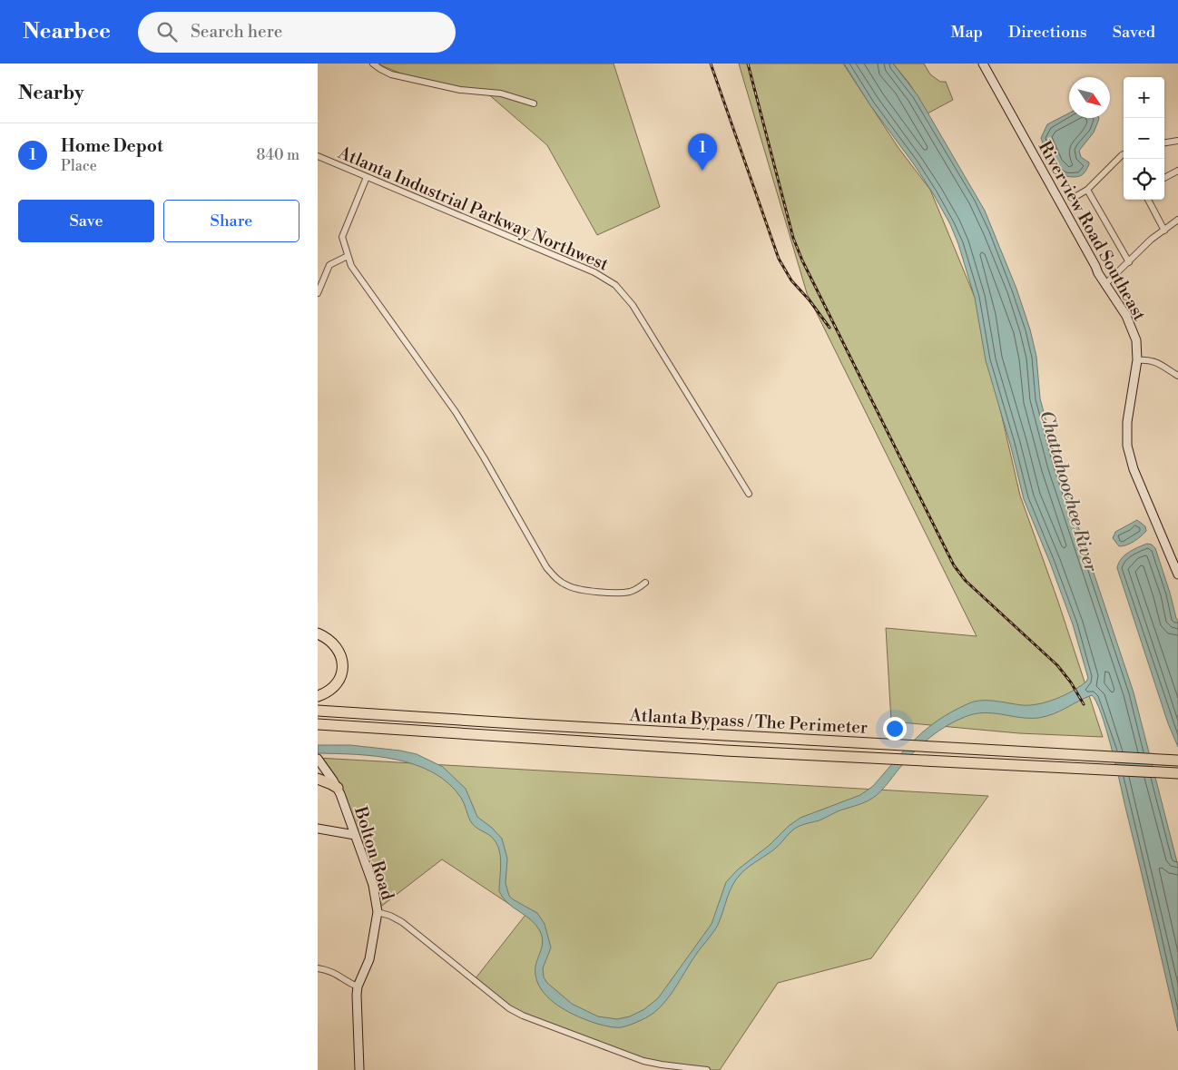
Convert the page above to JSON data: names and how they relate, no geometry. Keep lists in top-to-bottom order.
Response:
{
  "streets": {
    "highway": ["Atlanta Bypass / The Perimeter"],
    "street": ["Atlanta Industrial Parkway Northwest", "Riverview Road Southeast", "Bolton Road"]
  },
  "water": ["Chattahoochee River"],
  "north": "bottom right",
  "page": {
    "header": "Nearbee",
    "search": "Search here",
    "nav": ["Map", "Directions", "Saved"],
    "heading": "Nearby",
    "map_buttons": ["+", "−"],
    "list": [
      {
        "mark": "1",
        "name": "Home Depot",
        "note": "Place",
        "value": "840 m"
      }
    ],
    "pins": "1",
    "buttons": ["Save", "Share"]
  }
}
